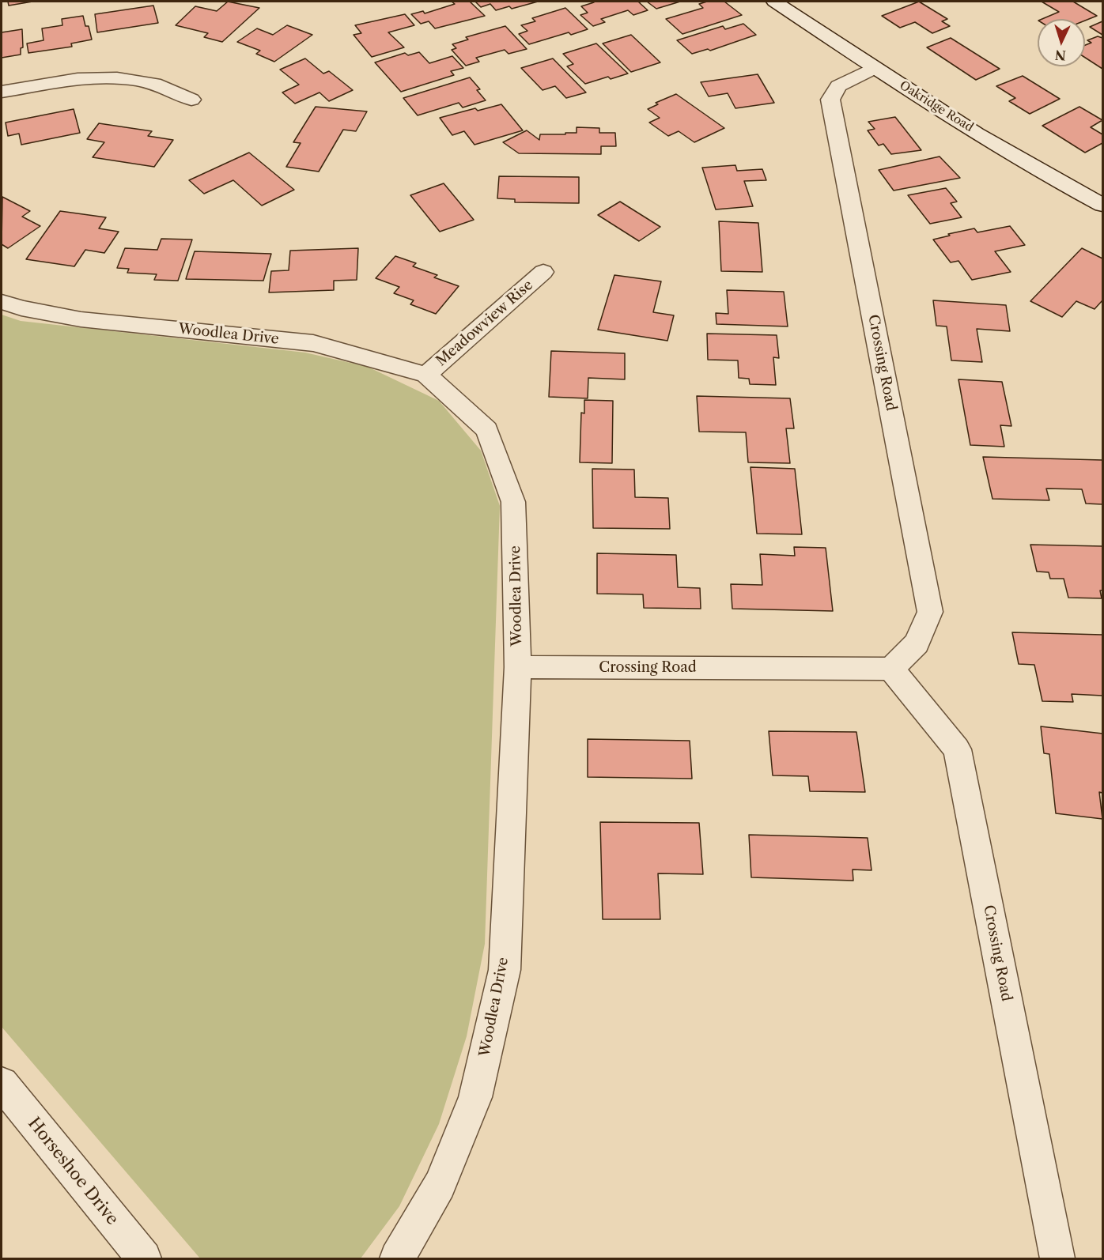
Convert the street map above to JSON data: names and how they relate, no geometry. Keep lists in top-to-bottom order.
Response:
{
  "streets": {
    "street": [
      "Oakridge Road",
      "Meadowview Rise",
      "Woodlea Drive",
      "Crossing Road",
      "Horseshoe Drive"
    ]
  },
  "crossings": [
    ["Oakridge Road", "Crossing Road"],
    ["Meadowview Rise", "Woodlea Drive"],
    ["Woodlea Drive", "Crossing Road"]
  ],
  "north": "bottom"
}
